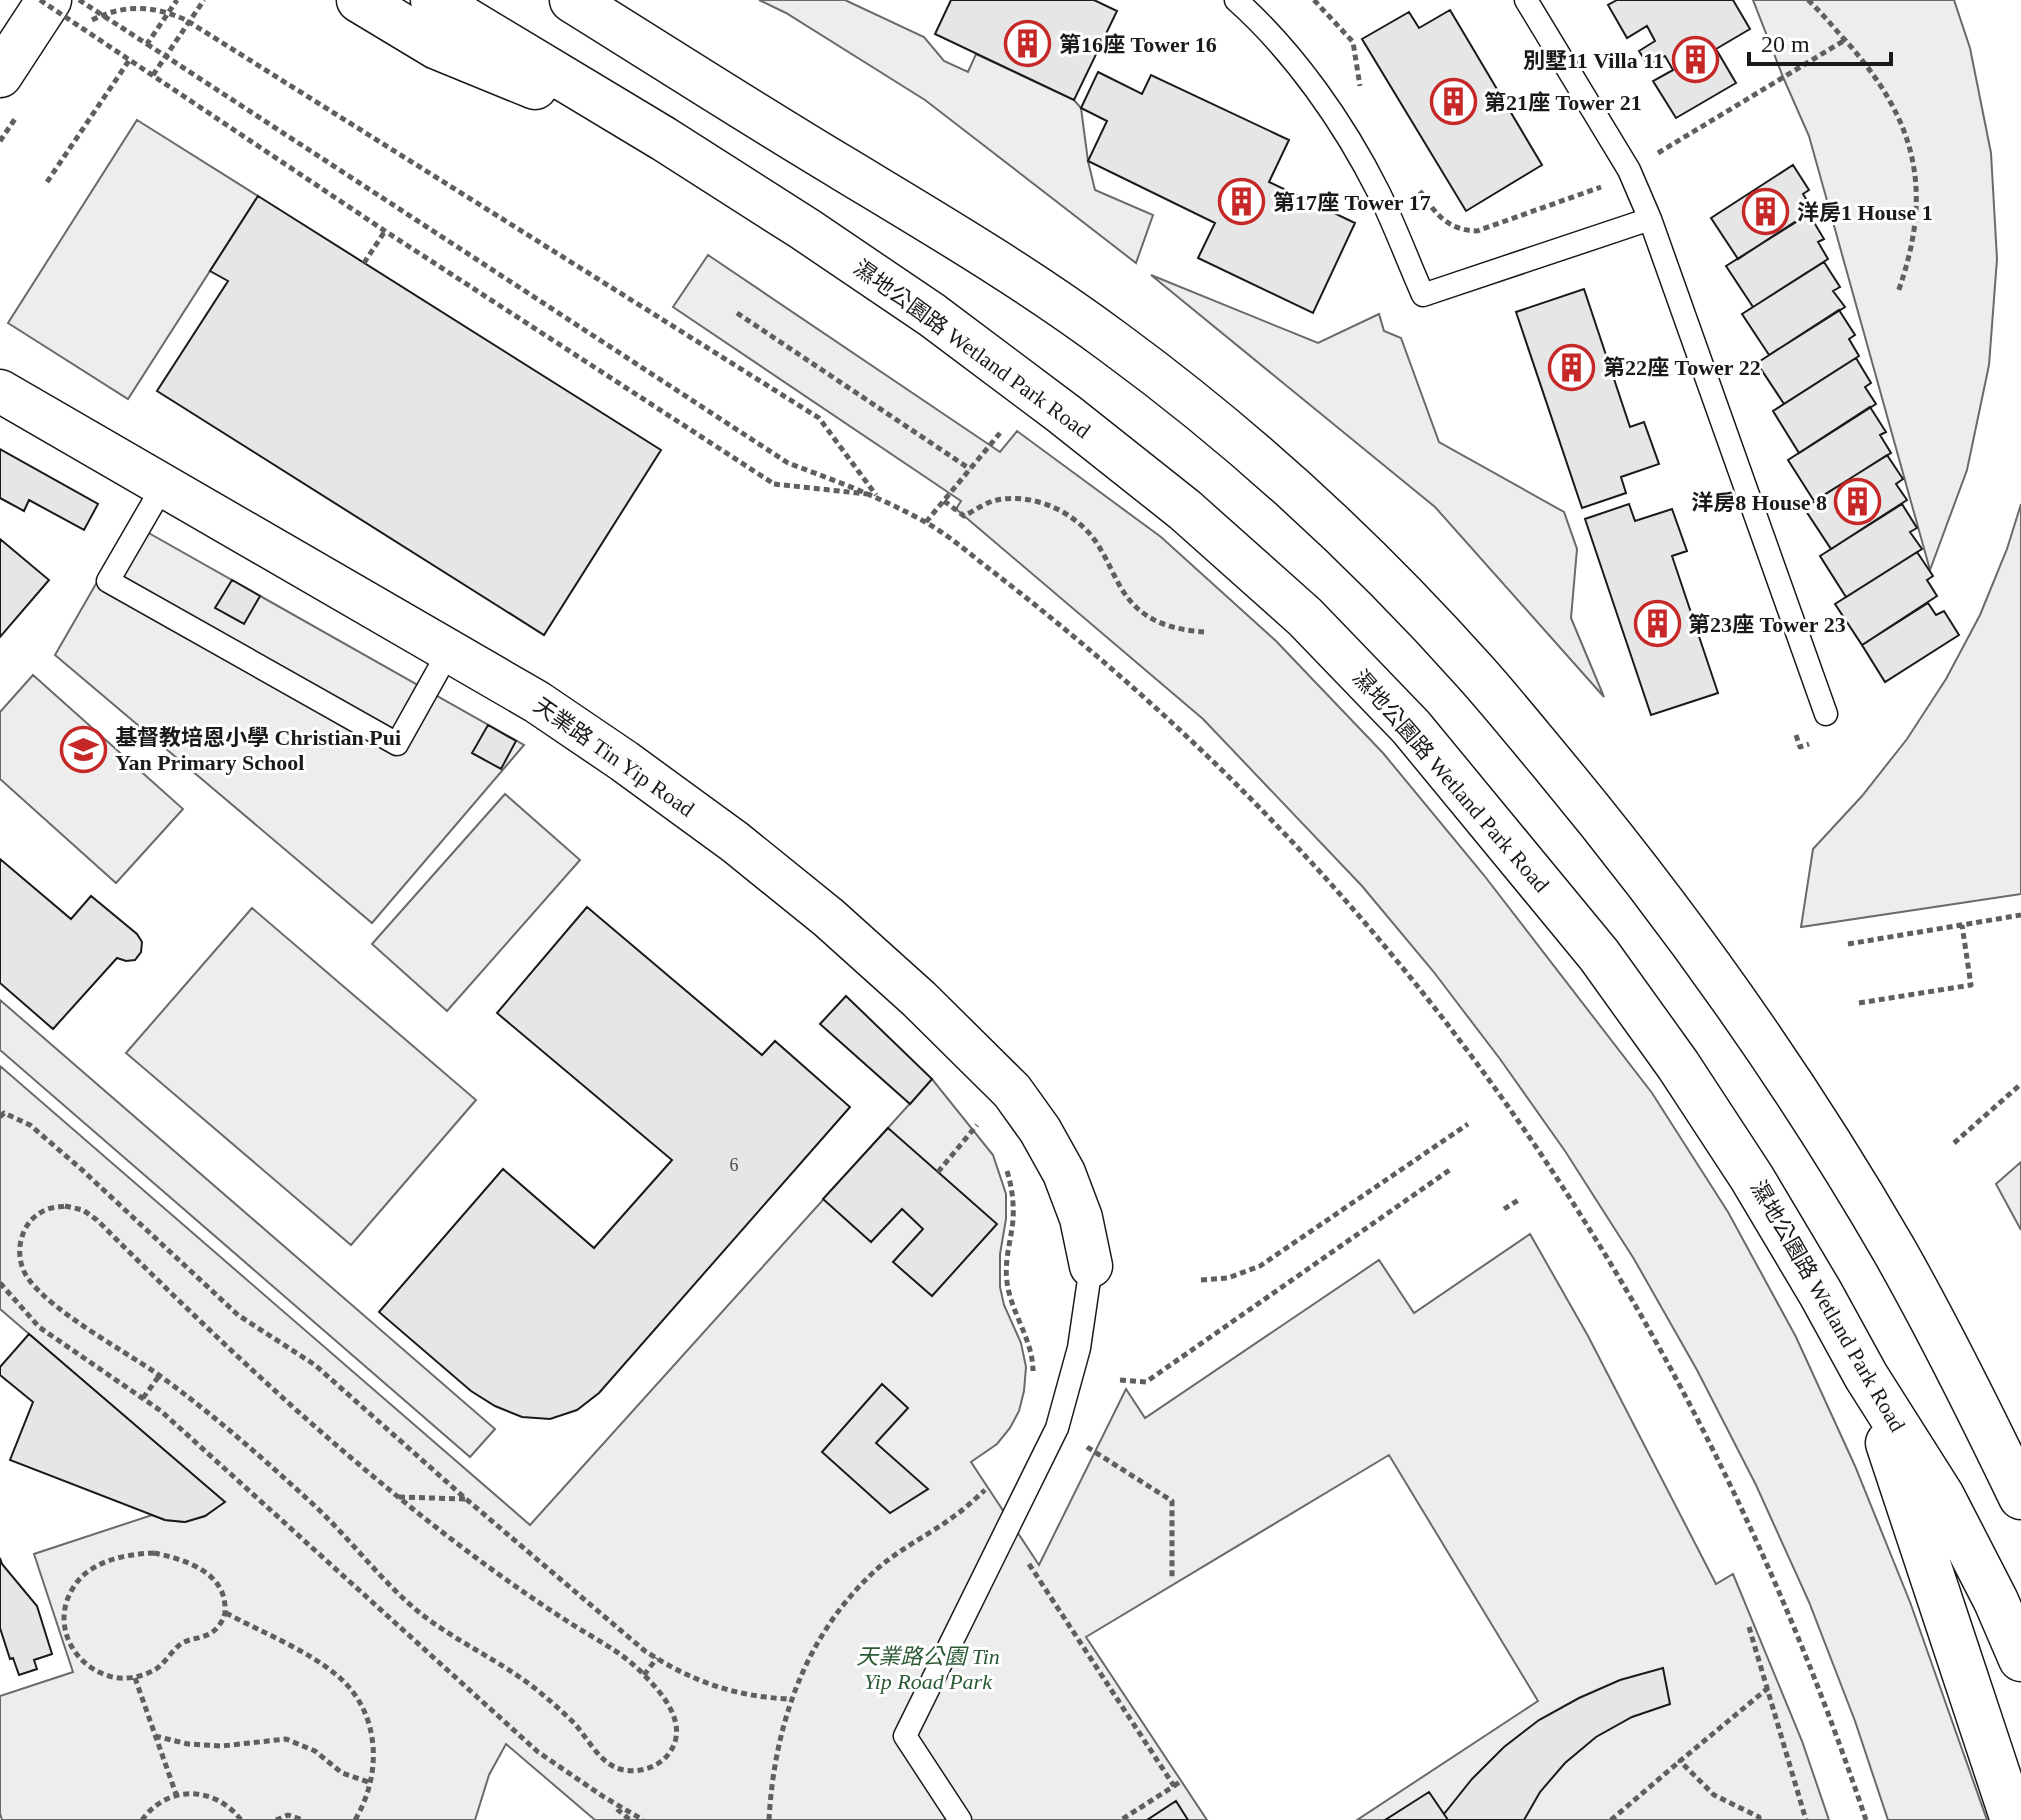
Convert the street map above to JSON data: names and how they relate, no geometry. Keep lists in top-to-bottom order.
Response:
{
  "streets": {
    "main road": ["濕地公園路 Wetland Park Road"],
    "street": ["天業路 Tin Yip Road"]
  },
  "parks": ["天業路公園 Tin Yip Road Park"],
  "places": {
    "building": [
      "第16座 Tower 16",
      "別墅11 Villa 11",
      "第21座 Tower 21",
      "第17座 Tower 17",
      "洋房1 House 1",
      "第22座 Tower 22",
      "洋房8 House 8",
      "第23座 Tower 23"
    ],
    "school or university": ["基督教培恩小學 Christian Pui Yan Primary School"]
  },
  "house_numbers": ["6"],
  "scale_bar": "20 m"
}
